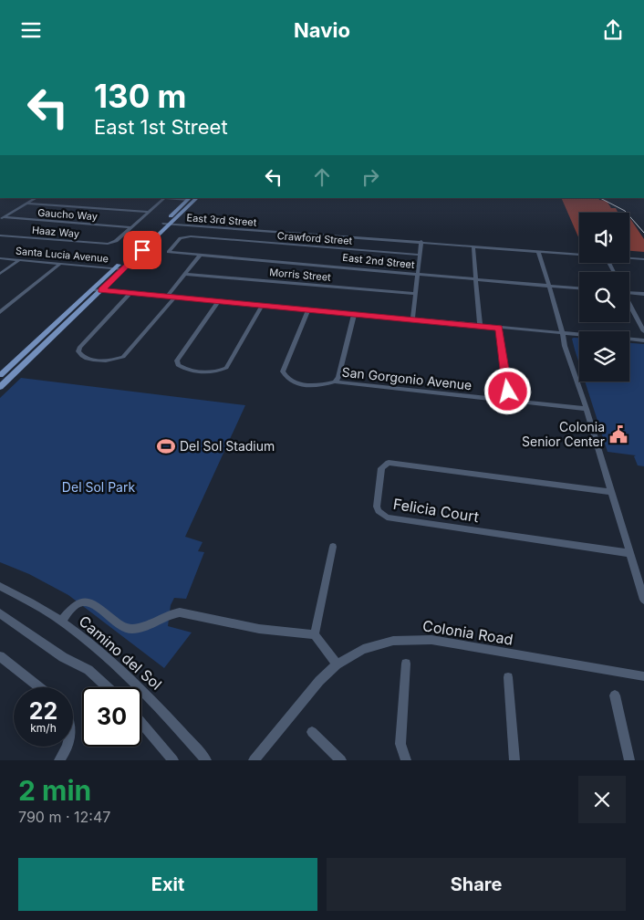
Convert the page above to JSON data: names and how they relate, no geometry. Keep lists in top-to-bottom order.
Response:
{
  "streets": {
    "street": [
      "Gaucho Way",
      "East 3rd Street",
      "Haaz Way",
      "Crawford Street",
      "Santa Lucia Avenue",
      "East 2nd Street",
      "Morris Street",
      "San Gorgonio Avenue",
      "Felicia Court",
      "Colonia Road",
      "Camino del Sol"
    ]
  },
  "crossings": [
    ["Gaucho Way", "Haaz Way"],
    ["Crawford Street", "East 2nd Street"]
  ],
  "parks": ["Del Sol Park"],
  "places": {
    "public building": ["Colonia Senior Center"],
    "sports": ["Del Sol Stadium"]
  },
  "page": {
    "header": "Navio",
    "turn": ["130 m", "East 1st Street"],
    "speed": "22 km/h",
    "limit": "30",
    "heading": ["2 min", "790 m · 12:47"],
    "buttons": ["Exit", "Share"]
  }
}
